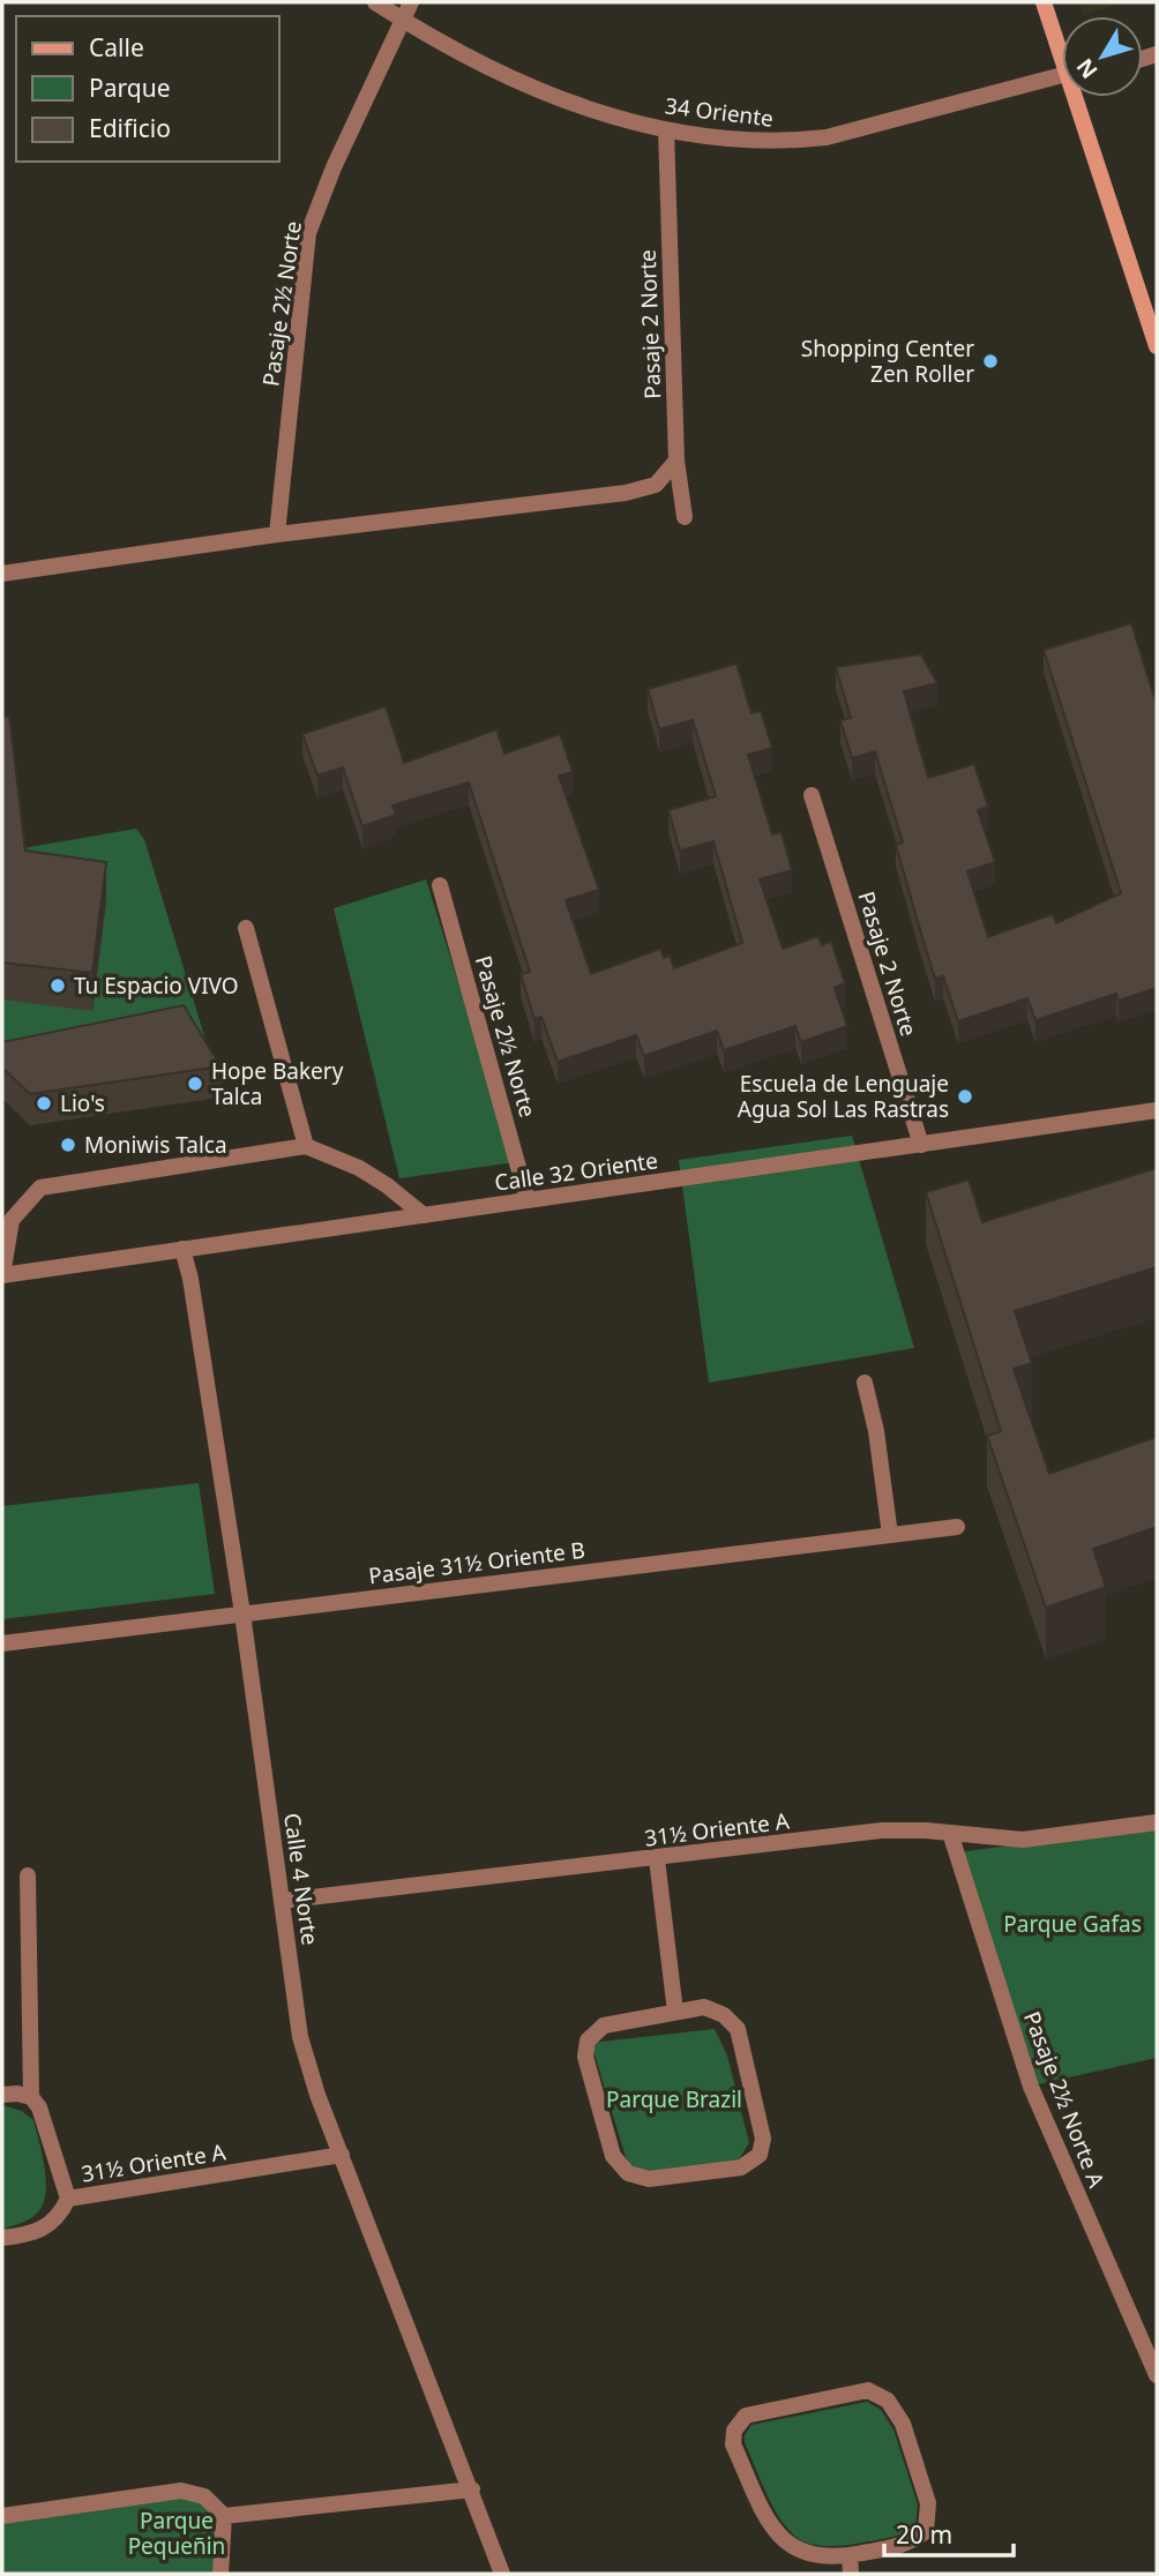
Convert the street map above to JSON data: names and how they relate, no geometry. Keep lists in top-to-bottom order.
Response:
{
  "streets": {
    "street": [
      "34 Oriente",
      "Pasaje 2½ Norte",
      "Pasaje 2 Norte",
      "Calle 32 Oriente",
      "Pasaje 31½ Oriente B",
      "31½ Oriente A",
      "Calle 4 Norte",
      "Pasaje 2½ Norte A"
    ]
  },
  "crossings": [
    ["34 Oriente", "Pasaje 2½ Norte"],
    ["34 Oriente", "Pasaje 2 Norte"],
    ["Pasaje 2½ Norte", "Calle 32 Oriente"],
    ["Pasaje 2 Norte", "Calle 32 Oriente"],
    ["Calle 32 Oriente", "Calle 4 Norte"],
    ["Pasaje 31½ Oriente B", "Calle 4 Norte"],
    ["31½ Oriente A", "Calle 4 Norte"],
    ["31½ Oriente A", "Pasaje 2½ Norte A"]
  ],
  "parks": ["Parque Gafas", "Parque Brazil", "Parque Pequeñin"],
  "places": [
    "Shopping Center Zen Roller",
    "Tu Espacio VIVO",
    "Hope Bakery Talca",
    "Escuela de Lenguaje Agua Sol Las Rastras",
    "Lio's",
    "Moniwis Talca"
  ],
  "legend": ["Calle", "Parque", "Edificio"],
  "scale_bar": "20 m",
  "north": "bottom left"
}
